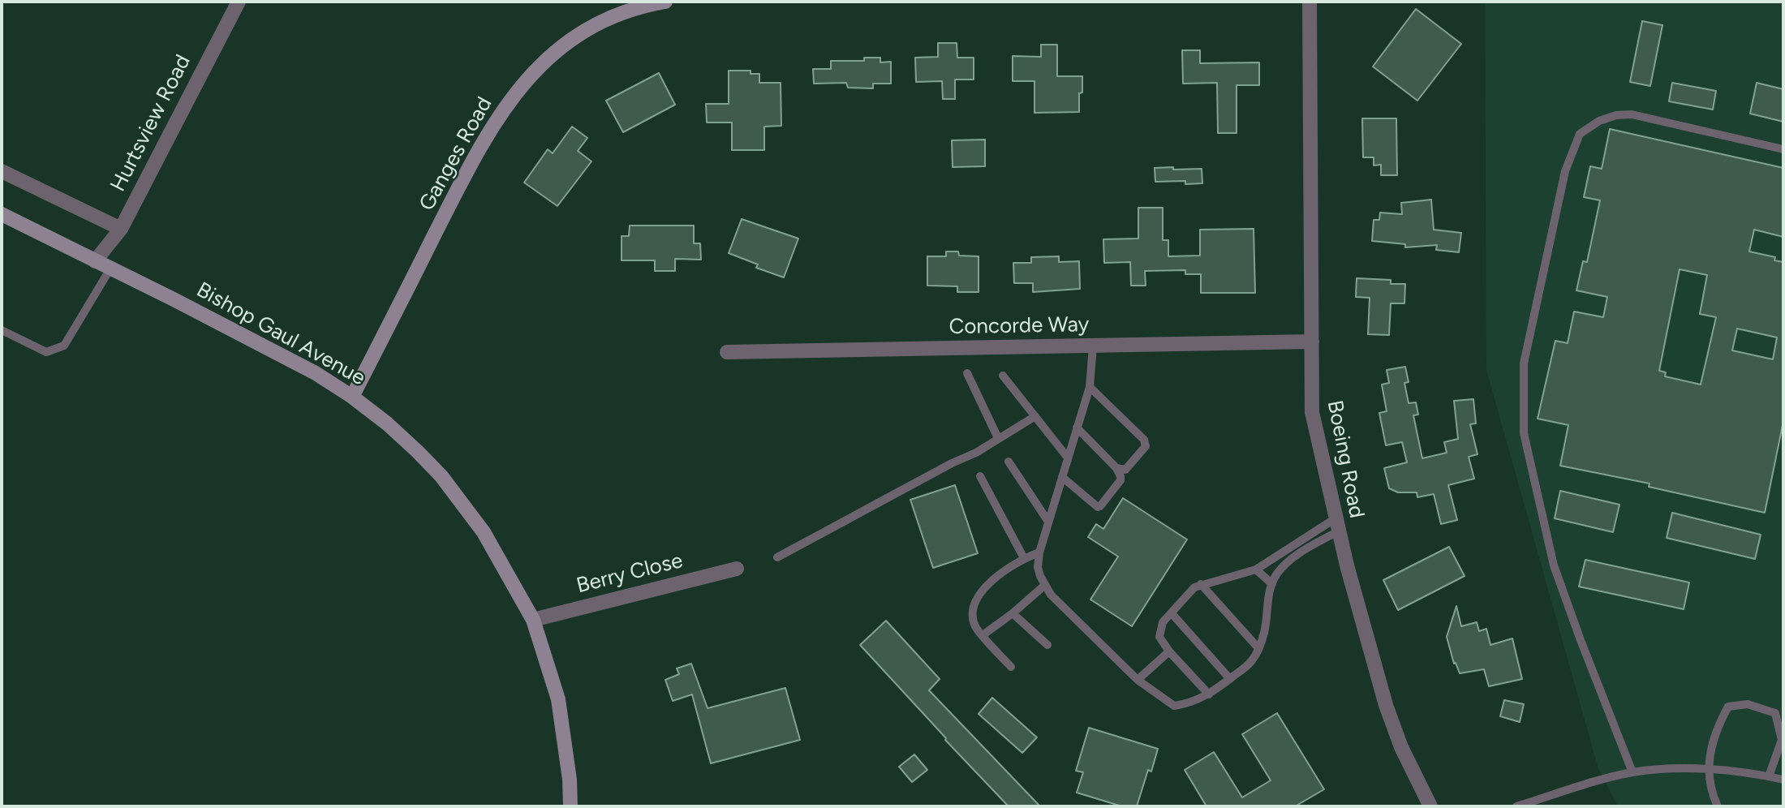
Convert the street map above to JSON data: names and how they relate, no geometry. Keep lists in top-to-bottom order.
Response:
{
  "streets": {
    "main road": ["Ganges Road", "Bishop Gaul Avenue"],
    "street": [
      "Hurtsview Road",
      "Concorde Way",
      "Boeing Road",
      "Berry Close"
    ]
  },
  "crossings": [
    ["Hurtsview Road", "Bishop Gaul Avenue"],
    ["Ganges Road", "Bishop Gaul Avenue"],
    ["Concorde Way", "Boeing Road"],
    ["Bishop Gaul Avenue", "Berry Close"]
  ]
}
